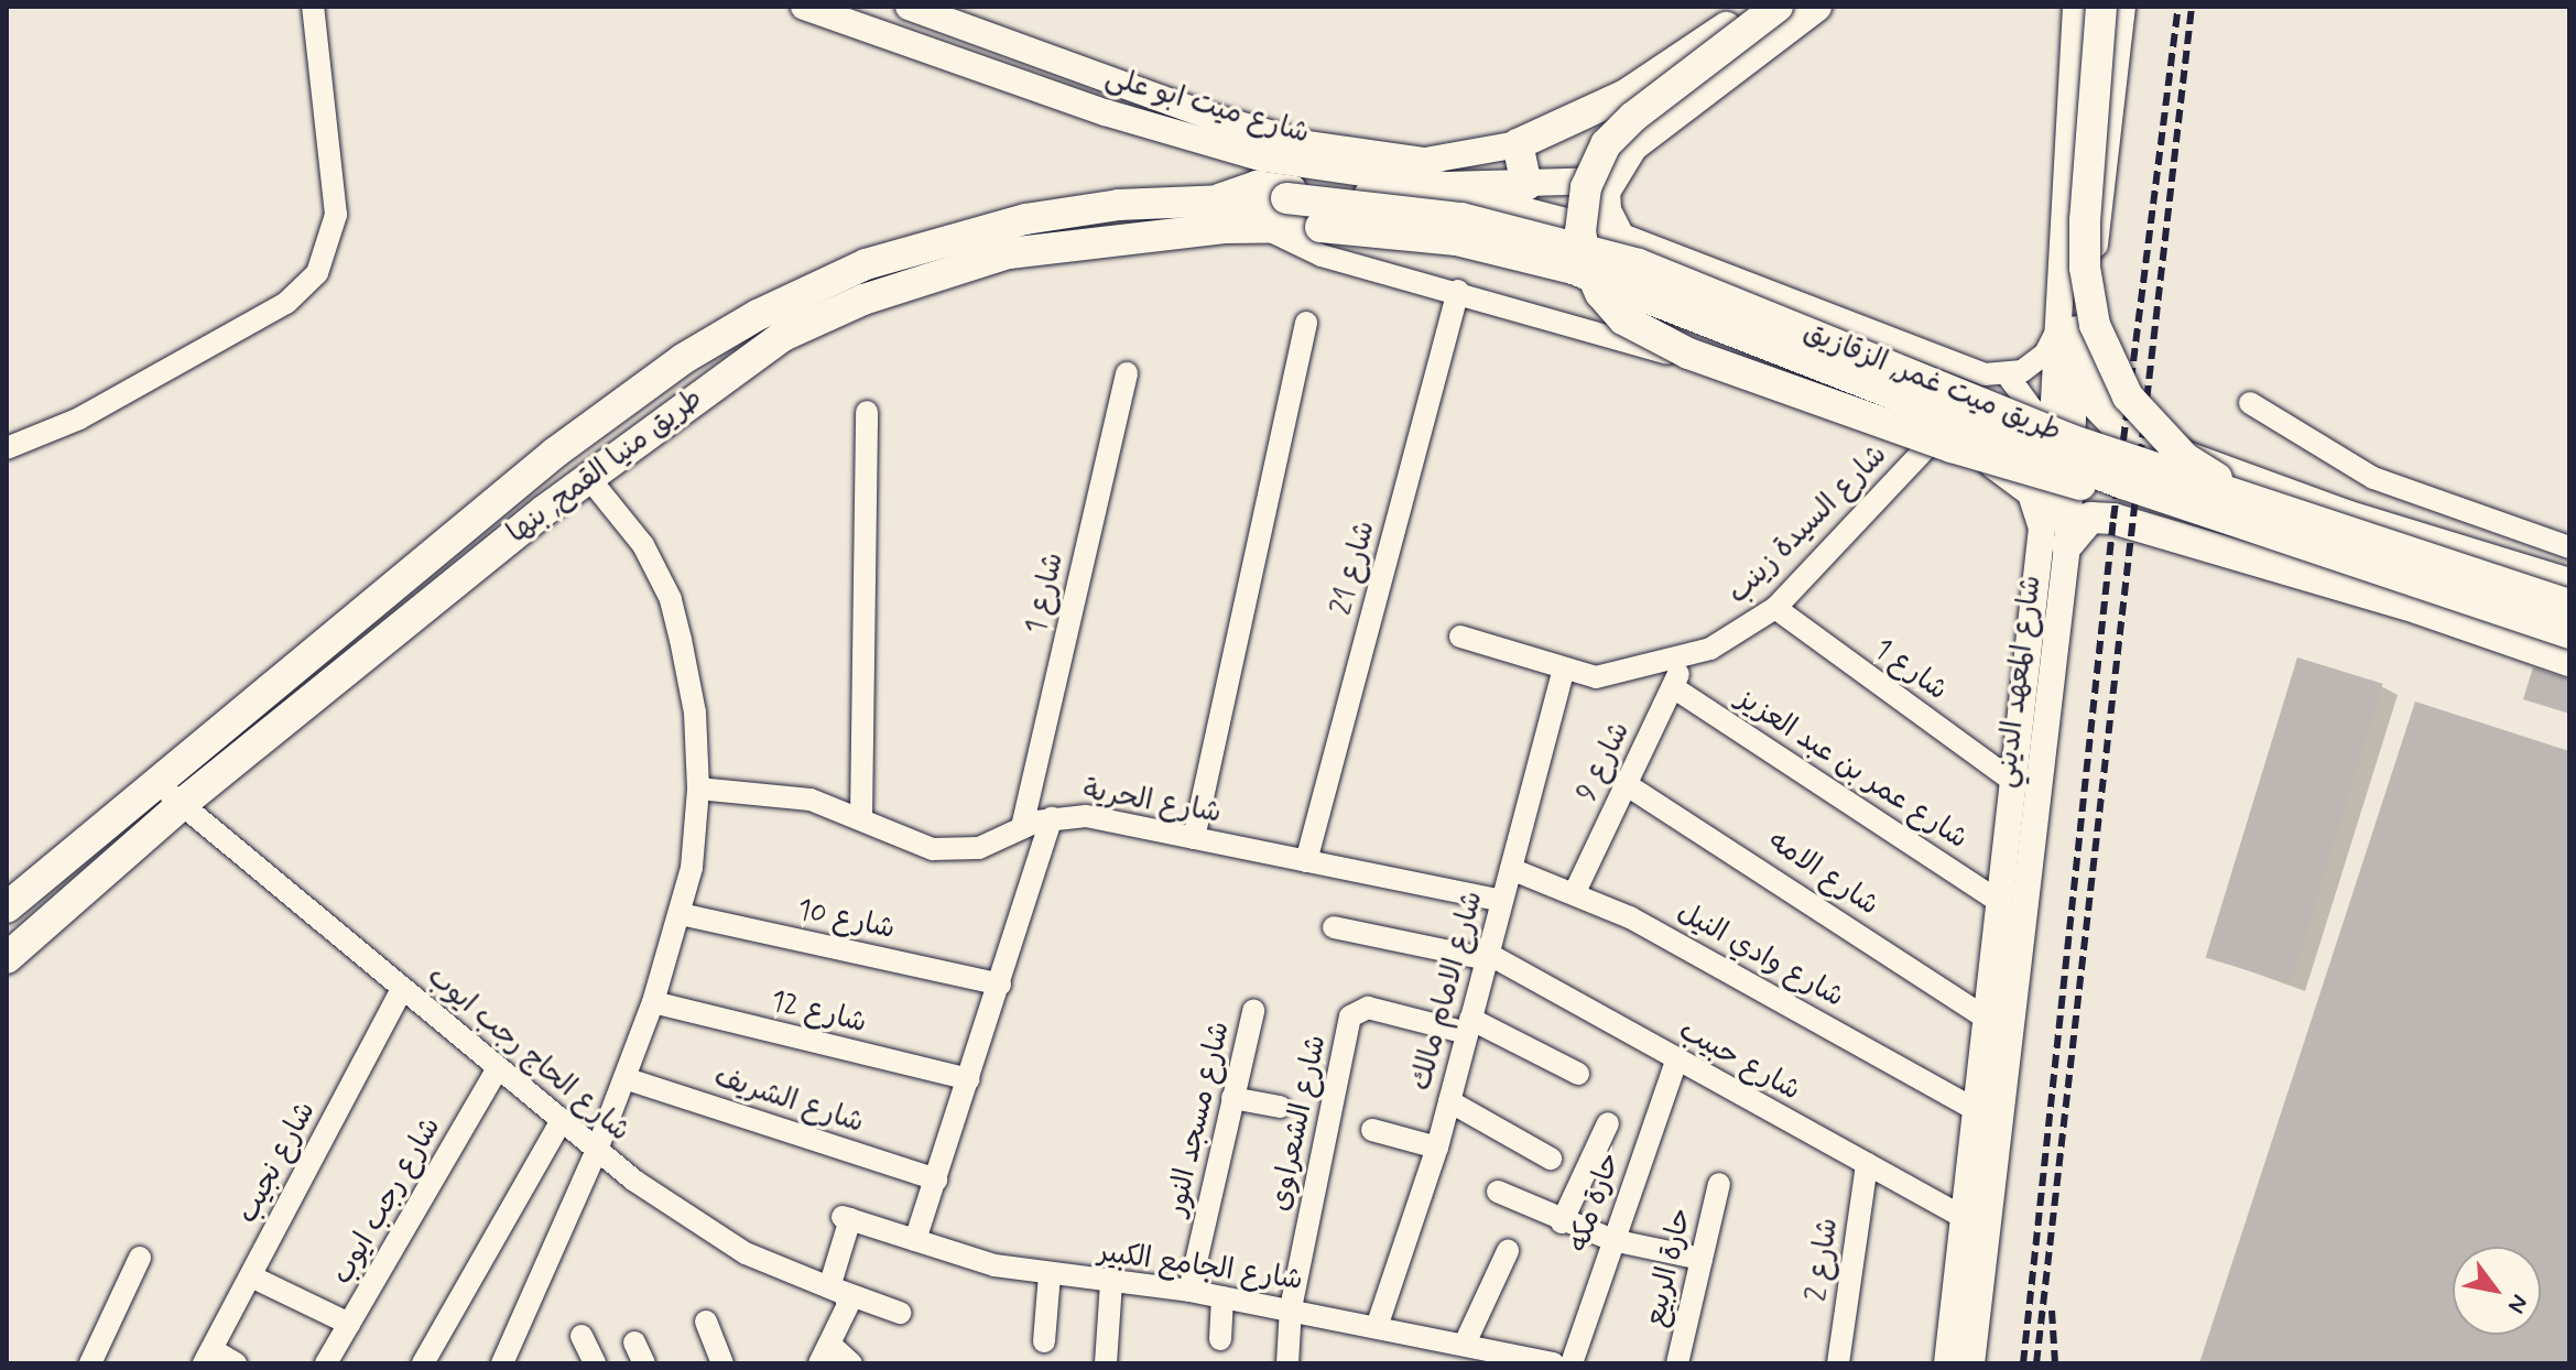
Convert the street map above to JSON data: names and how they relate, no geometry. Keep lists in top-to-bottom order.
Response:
{
  "streets": {
    "highway": ["طريق ميت غمر, الزقازيق", "طريق منيا القمح, بنها"],
    "main road": ["شارع ميت ابو على", "شارع المعهد الديني"],
    "street": [
      "شارع السيدة زينب",
      "شارع 21",
      "شارع 1",
      "شارع 9",
      "شارع عمر بن عبد العزيز",
      "شارع الحرية",
      "شارع الامه",
      "شارع 10",
      "شارع وادي النيل",
      "شارع الامام مالك",
      "شارع 12",
      "شارع الحاج رجب ايوب",
      "شارع حبيب",
      "شارع الشريف",
      "شارع مسجد النور",
      "شارع الشعراوى",
      "شارع نجيب",
      "شارع رجب ايوب",
      "حارة مكه",
      "شارع 2",
      "شارع الجامع الكبير",
      "حارة الربيع"
    ]
  },
  "crossings": [
    ["طريق ميت غمر, الزقازيق", "طريق منيا القمح, بنها"],
    ["طريق ميت غمر, الزقازيق", "شارع المعهد الديني"],
    ["طريق منيا القمح, بنها", "شارع الحاج رجب ايوب"],
    ["شارع السيدة زينب", "شارع 1"],
    ["شارع السيدة زينب", "شارع 9"],
    ["شارع السيدة زينب", "شارع الامام مالك"],
    ["شارع 21", "شارع الحرية"],
    ["شارع 1", "شارع المعهد الديني"],
    ["شارع 1", "شارع الحرية"],
    ["شارع المعهد الديني", "شارع عمر بن عبد العزيز"],
    ["شارع المعهد الديني", "شارع الامه"],
    ["شارع المعهد الديني", "شارع وادي النيل"],
    ["شارع المعهد الديني", "شارع حبيب"],
    ["شارع 9", "شارع عمر بن عبد العزيز"],
    ["شارع 9", "شارع الامه"],
    ["شارع 9", "شارع وادي النيل"],
    ["شارع الحرية", "شارع الامام مالك"],
    ["شارع وادي النيل", "شارع الامام مالك"],
    ["شارع الامام مالك", "شارع حبيب"],
    ["شارع الامام مالك", "شارع الشعراوى"],
    ["شارع الامام مالك", "شارع الجامع الكبير"],
    ["شارع الحاج رجب ايوب", "شارع نجيب"],
    ["شارع الحاج رجب ايوب", "شارع رجب ايوب"],
    ["شارع الحاج رجب ايوب", "شارع الجامع الكبير"],
    ["شارع حبيب", "حارة مكه"],
    ["شارع حبيب", "شارع 2"],
    ["شارع مسجد النور", "شارع الجامع الكبير"],
    ["شارع الشعراوى", "شارع الجامع الكبير"]
  ],
  "north": "bottom right"
}
